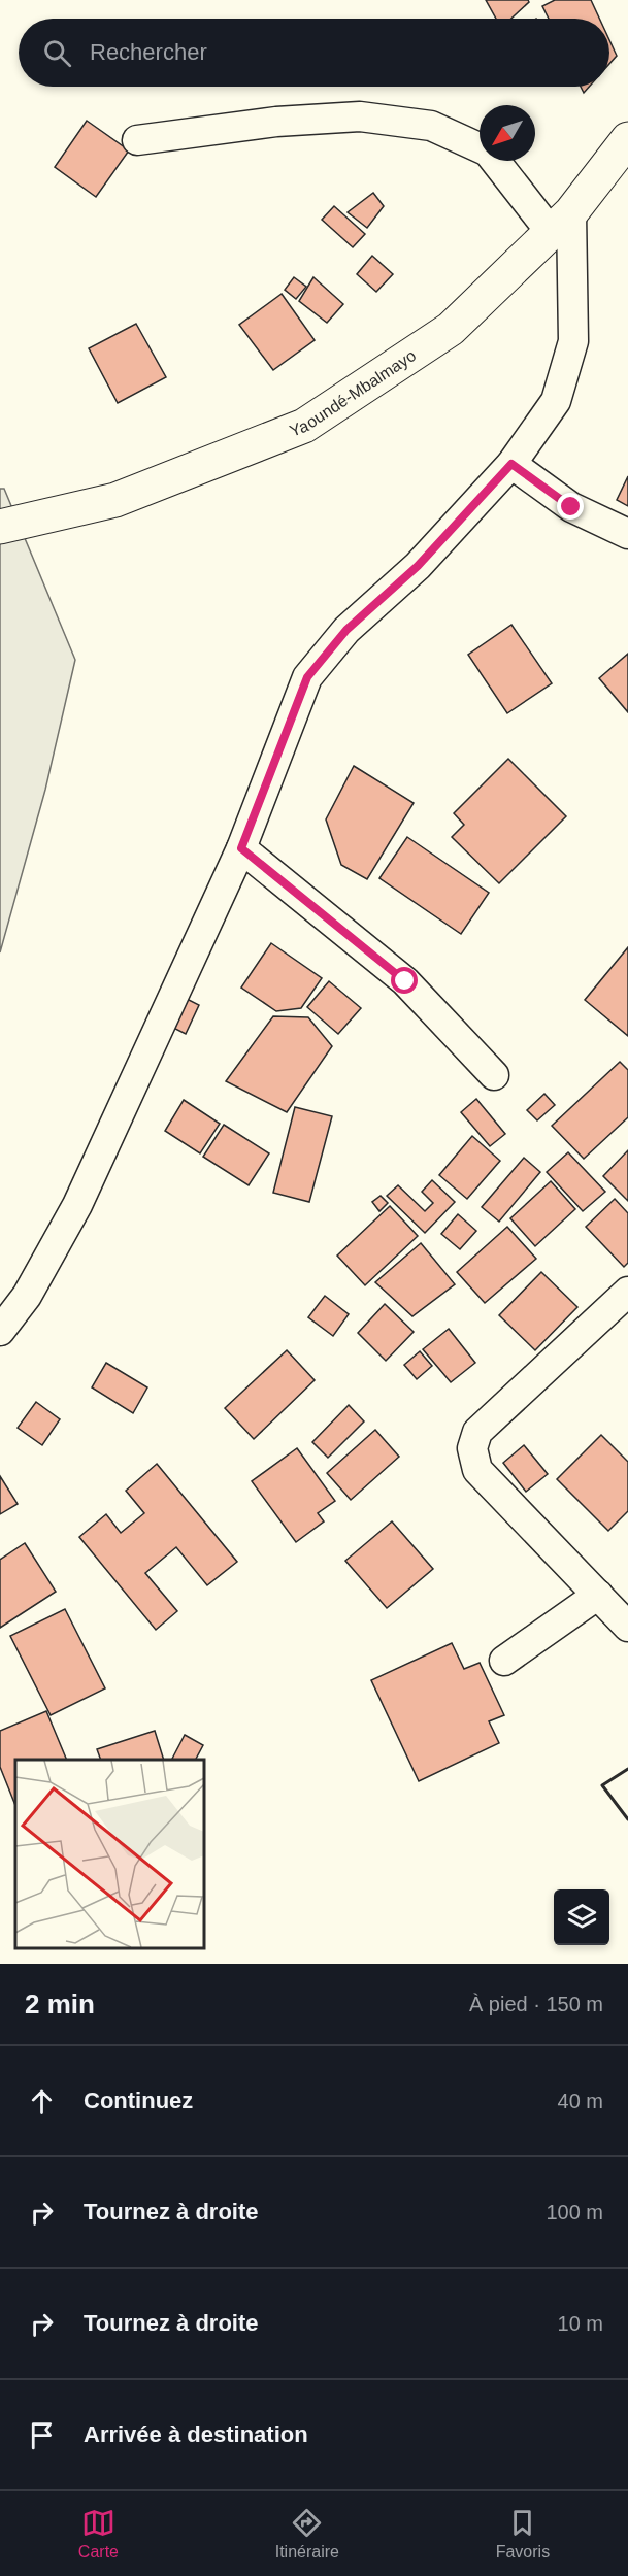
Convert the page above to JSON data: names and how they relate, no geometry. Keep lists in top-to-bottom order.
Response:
{
  "streets": {
    "highway": ["Yaoundé-Mbalmayo"]
  },
  "north": "bottom left",
  "page": {
    "search": "Rechercher",
    "heading": ["2 min", "À pied · 150 m"],
    "list": [
      ["Continuez", "40 m"],
      ["Tournez à droite", "100 m"],
      ["Tournez à droite", "10 m"],
      "Arrivée à destination"
    ],
    "nav": ["Carte", "Itinéraire", "Favoris"]
  }
}
